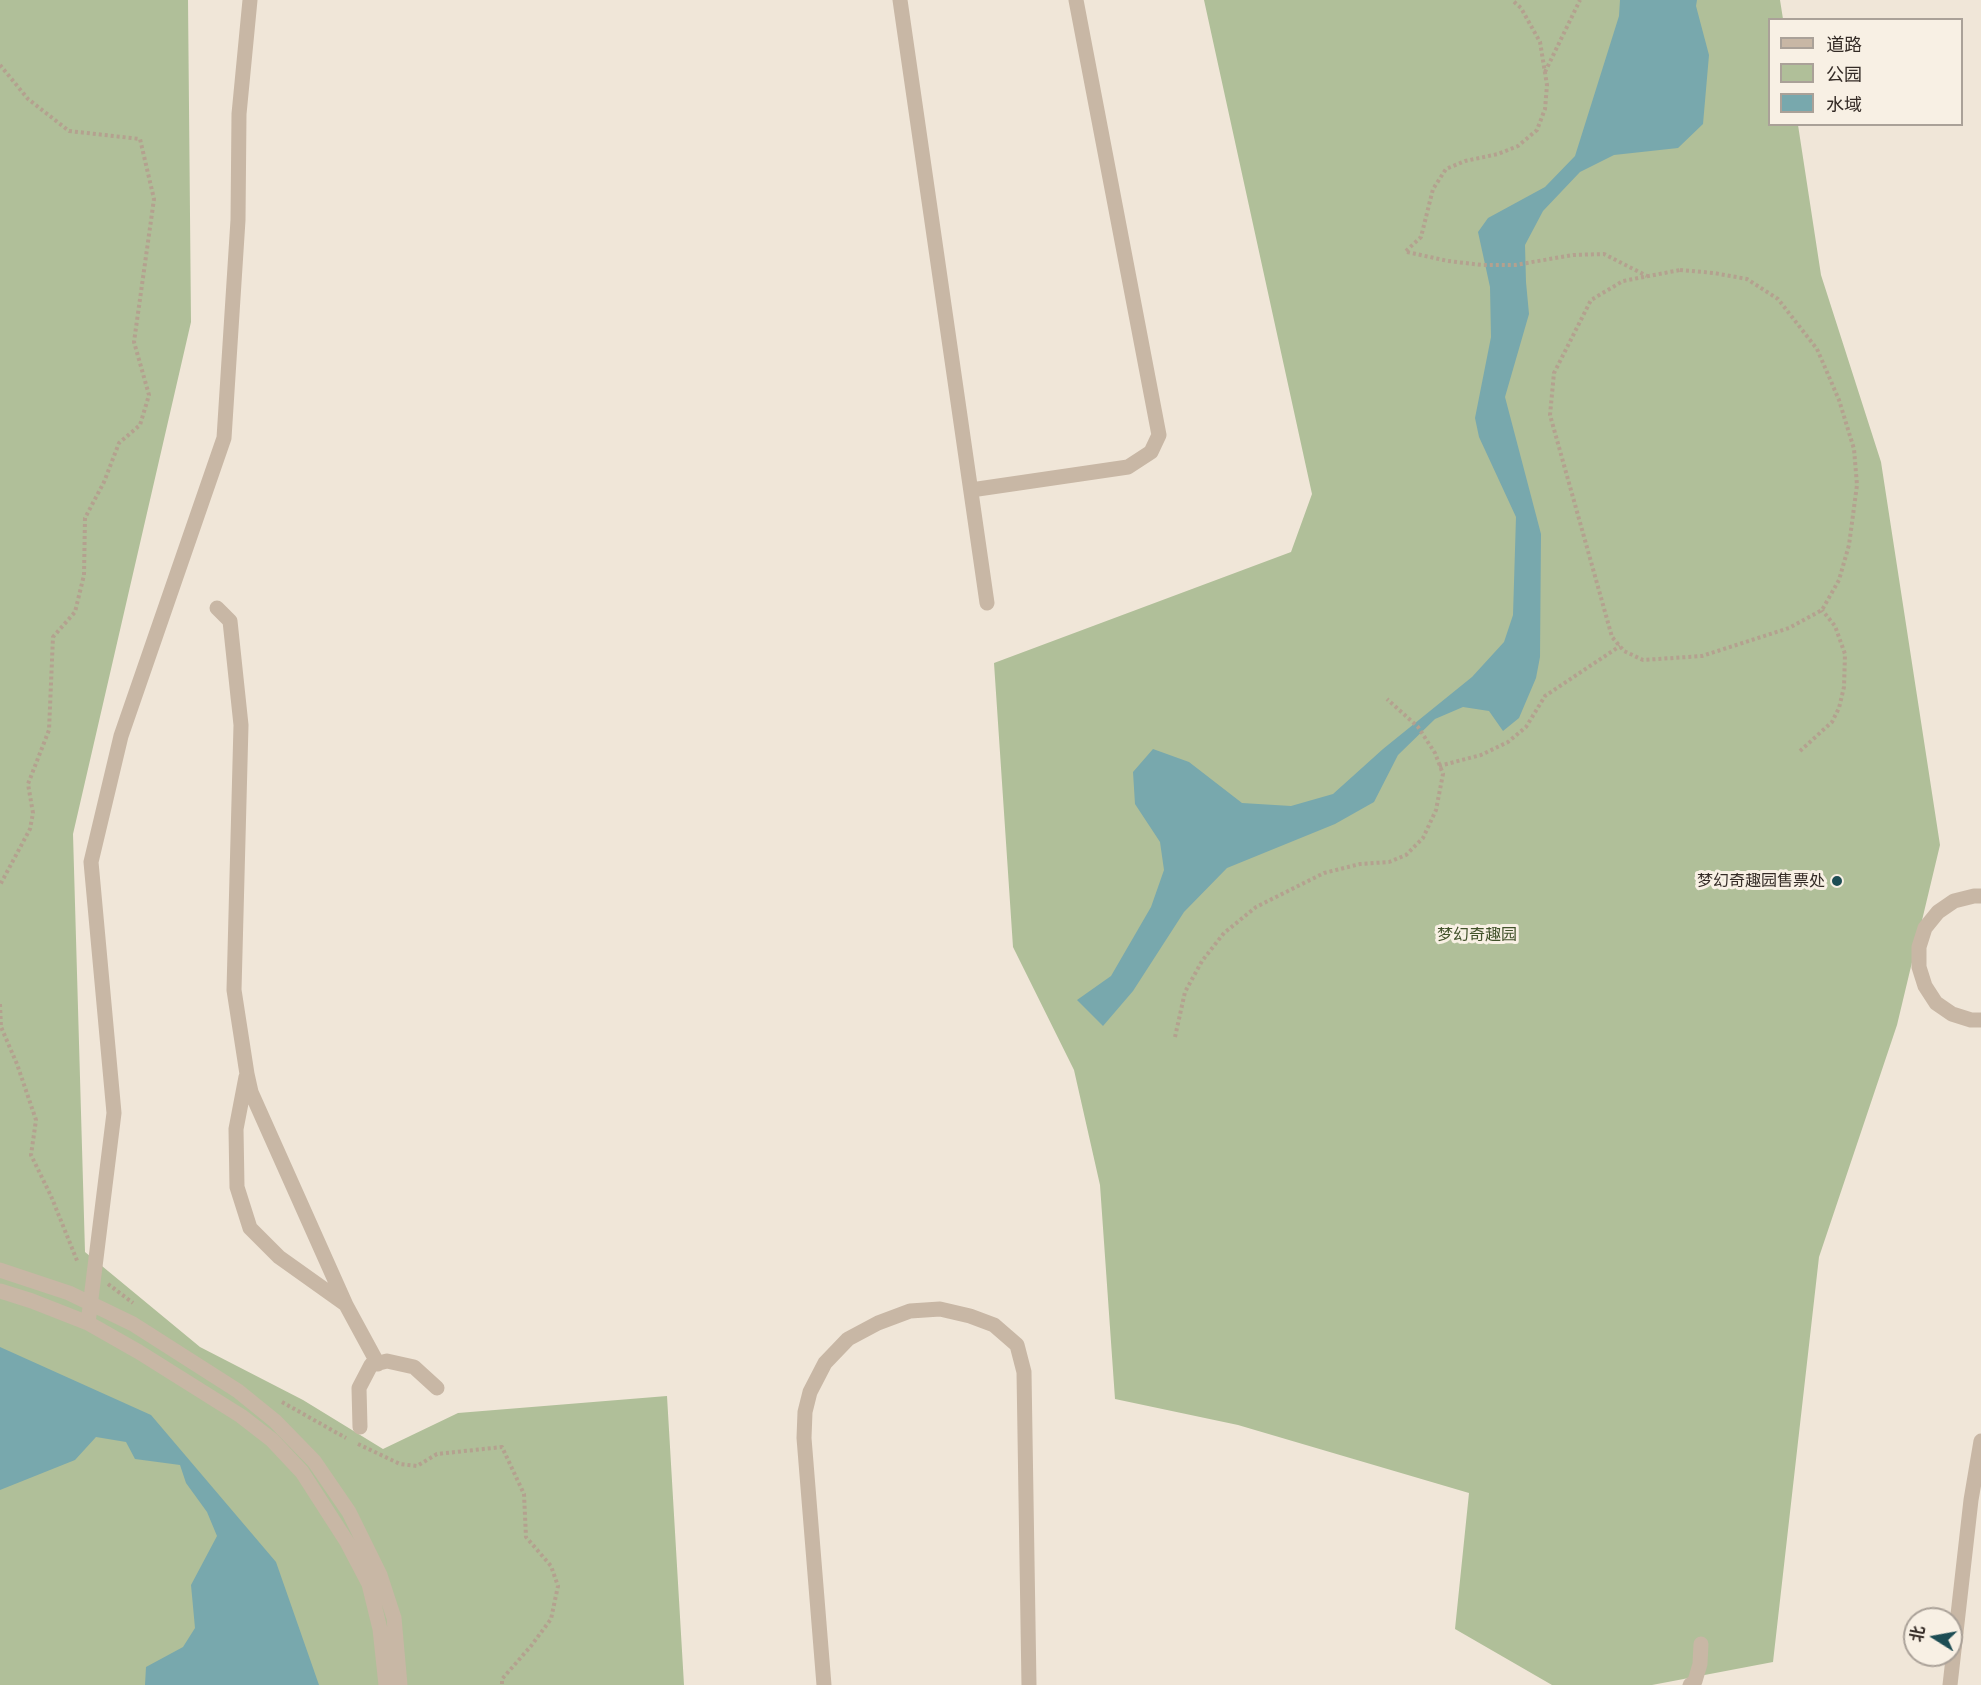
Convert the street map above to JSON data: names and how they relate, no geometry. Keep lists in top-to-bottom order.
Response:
{
  "parks": ["梦幻奇趣园"],
  "places": ["梦幻奇趣园售票处"],
  "legend": ["道路", "公园", "水域"],
  "north": "left"
}
